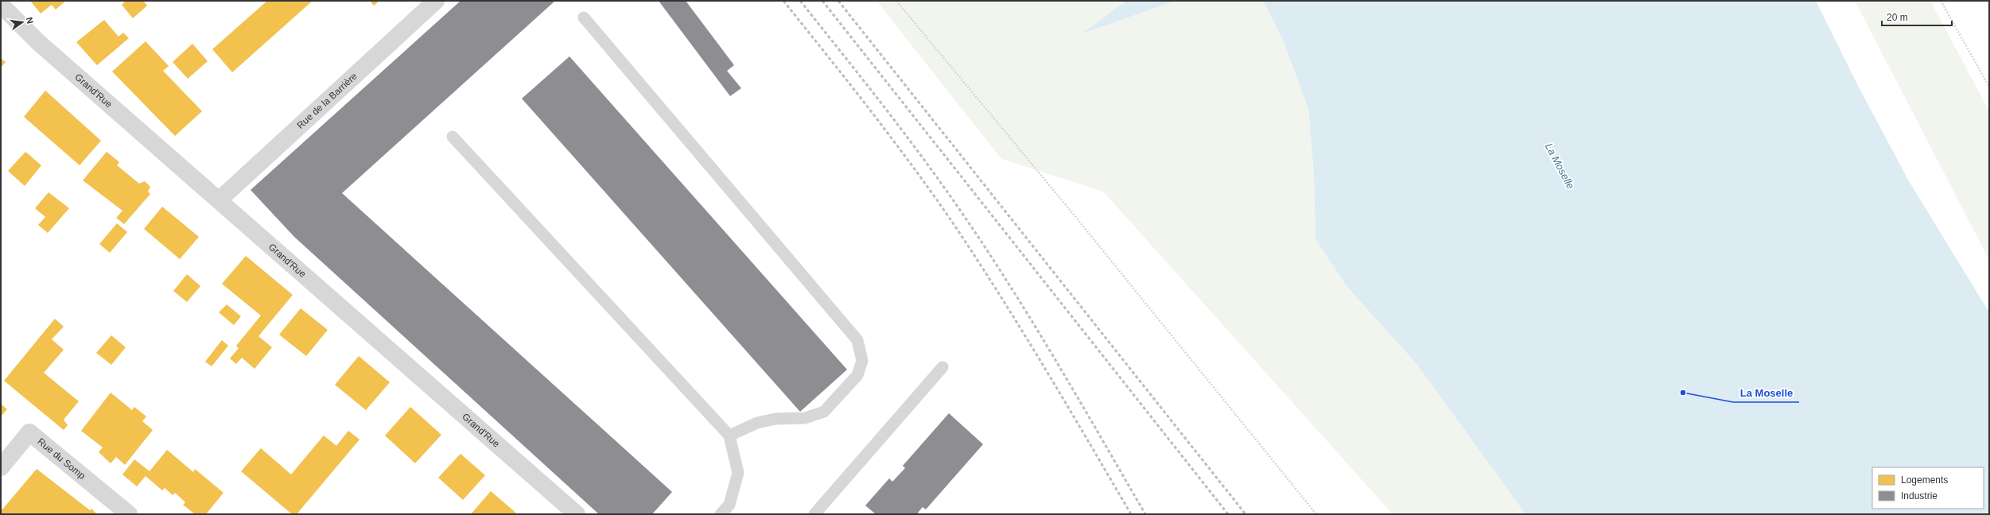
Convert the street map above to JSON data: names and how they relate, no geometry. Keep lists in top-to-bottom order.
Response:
{
  "streets": {
    "street": ["Grand'Rue", "Rue de la Barrière", "Rue du Somp"]
  },
  "crossings": [
    ["Grand'Rue", "Rue de la Barrière"]
  ],
  "water": ["La Moselle"],
  "places": ["La Moselle"],
  "legend": ["Logements", "Industrie"],
  "scale_bar": "20 m",
  "north": "right"
}
